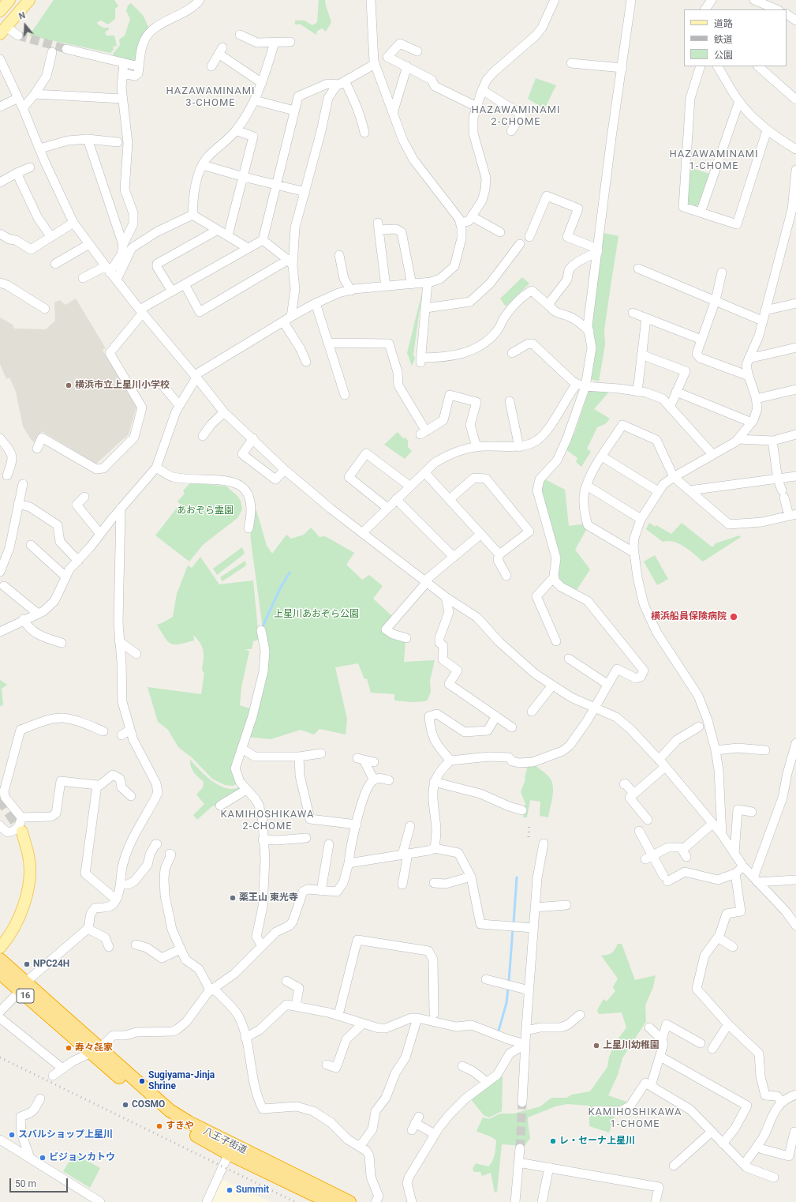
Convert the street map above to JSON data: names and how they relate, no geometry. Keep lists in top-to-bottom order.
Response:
{
  "streets": {
    "highway": ["16", "八王子街道"]
  },
  "districts": [
    "HAZAWAMINAMI 3-CHOME",
    "HAZAWAMINAMI 2-CHOME",
    "HAZAWAMINAMI 1-CHOME",
    "KAMIHOSHIKAWA 2-CHOME",
    "KAMIHOSHIKAWA 1-CHOME"
  ],
  "parks": ["あおぞら霊園", "上星川あおぞら公園"],
  "places": [
    "横浜市立上星川小学校",
    "横浜船員保険病院",
    "薬王山 東光寺",
    "NPC24H",
    "上星川幼稚園",
    "寿々㐂家",
    "Sugiyama-Jinja Shrine",
    "COSMO",
    "すきや",
    "スバルショップ上星川",
    "レ・セーナ上星川",
    "ビジョンカトウ",
    "Summit"
  ],
  "legend": ["道路", "鉄道", "公園"],
  "scale_bar": "50 m",
  "north": "top"
}
